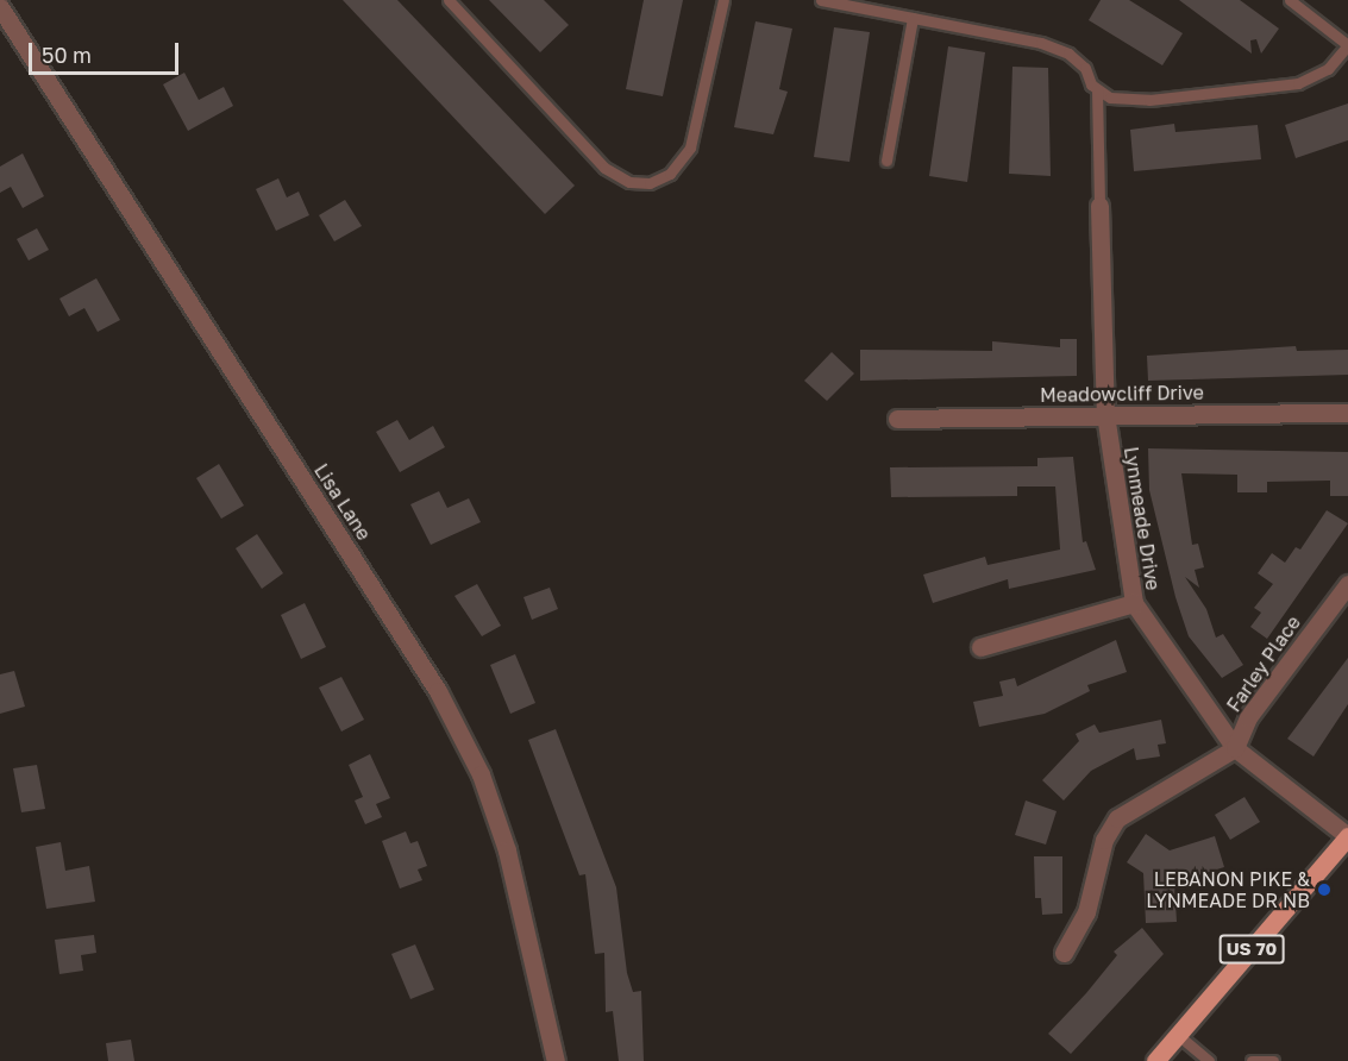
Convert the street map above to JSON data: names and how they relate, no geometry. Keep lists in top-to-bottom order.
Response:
{
  "streets": {
    "main road": ["US 70"],
    "street": [
      "Meadowcliff Drive",
      "Lisa Lane",
      "Lynmeade Drive",
      "Farley Place"
    ]
  },
  "crossings": [
    ["Meadowcliff Drive", "Lynmeade Drive"],
    ["Lynmeade Drive", "Farley Place"],
    ["Lynmeade Drive", "US 70"]
  ],
  "places": ["LEBANON PIKE & LYNMEADE DR NB"],
  "scale_bar": "50 m"
}
